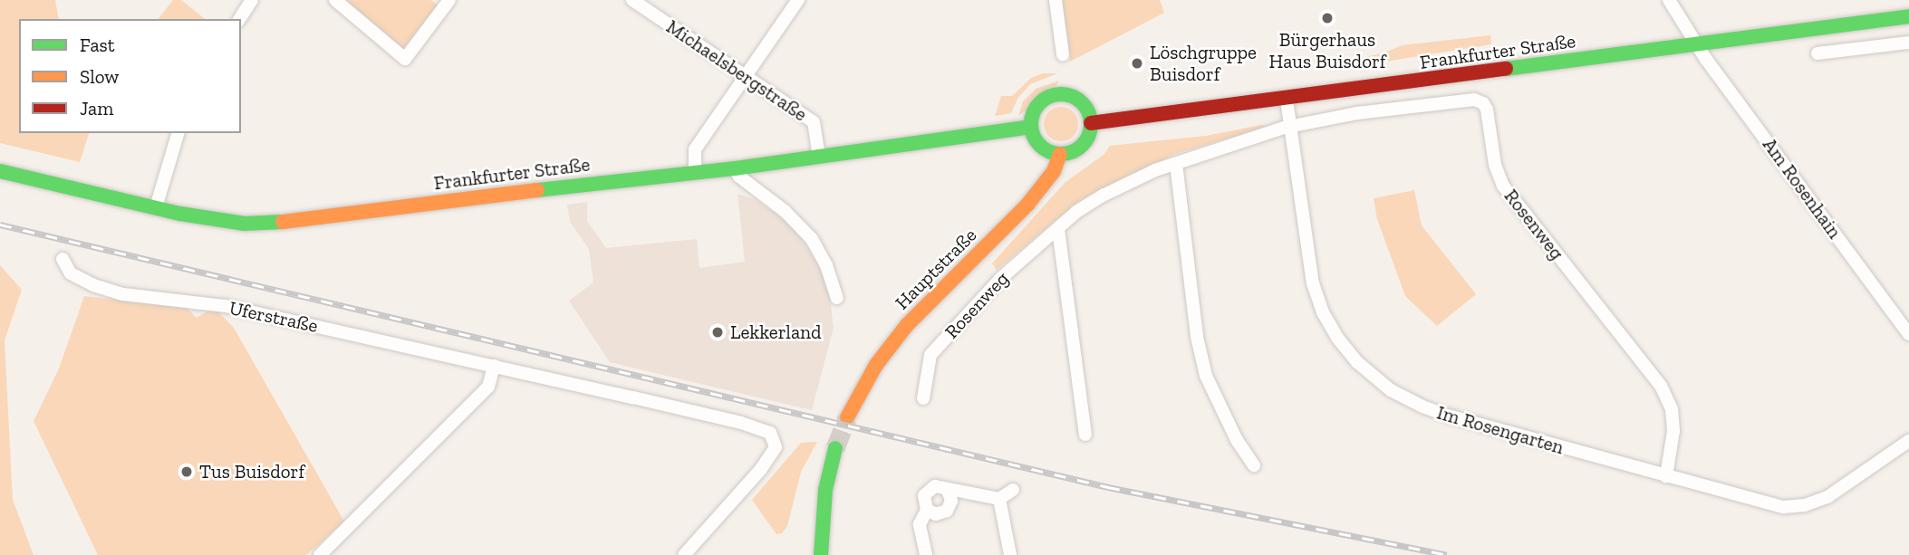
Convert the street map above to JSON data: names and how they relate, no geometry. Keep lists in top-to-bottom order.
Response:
{
  "streets": {
    "main road": ["Frankfurter Straße", "Hauptstraße"],
    "street": [
      "Michaelsbergstraße",
      "Am Rosenhain",
      "Rosenweg",
      "Uferstraße",
      "Im Rosengarten"
    ]
  },
  "crossings": [
    ["Frankfurter Straße", "Michaelsbergstraße"],
    ["Frankfurter Straße", "Am Rosenhain"],
    ["Frankfurter Straße", "Hauptstraße"],
    ["Frankfurter Straße", "Im Rosengarten"],
    ["Rosenweg", "Im Rosengarten"]
  ],
  "places": [
    "Bürgerhaus Haus Buisdorf",
    "Löschgruppe Buisdorf",
    "Lekkerland",
    "Tus Buisdorf"
  ],
  "legend": ["Fast", "Slow", "Jam"]
}
